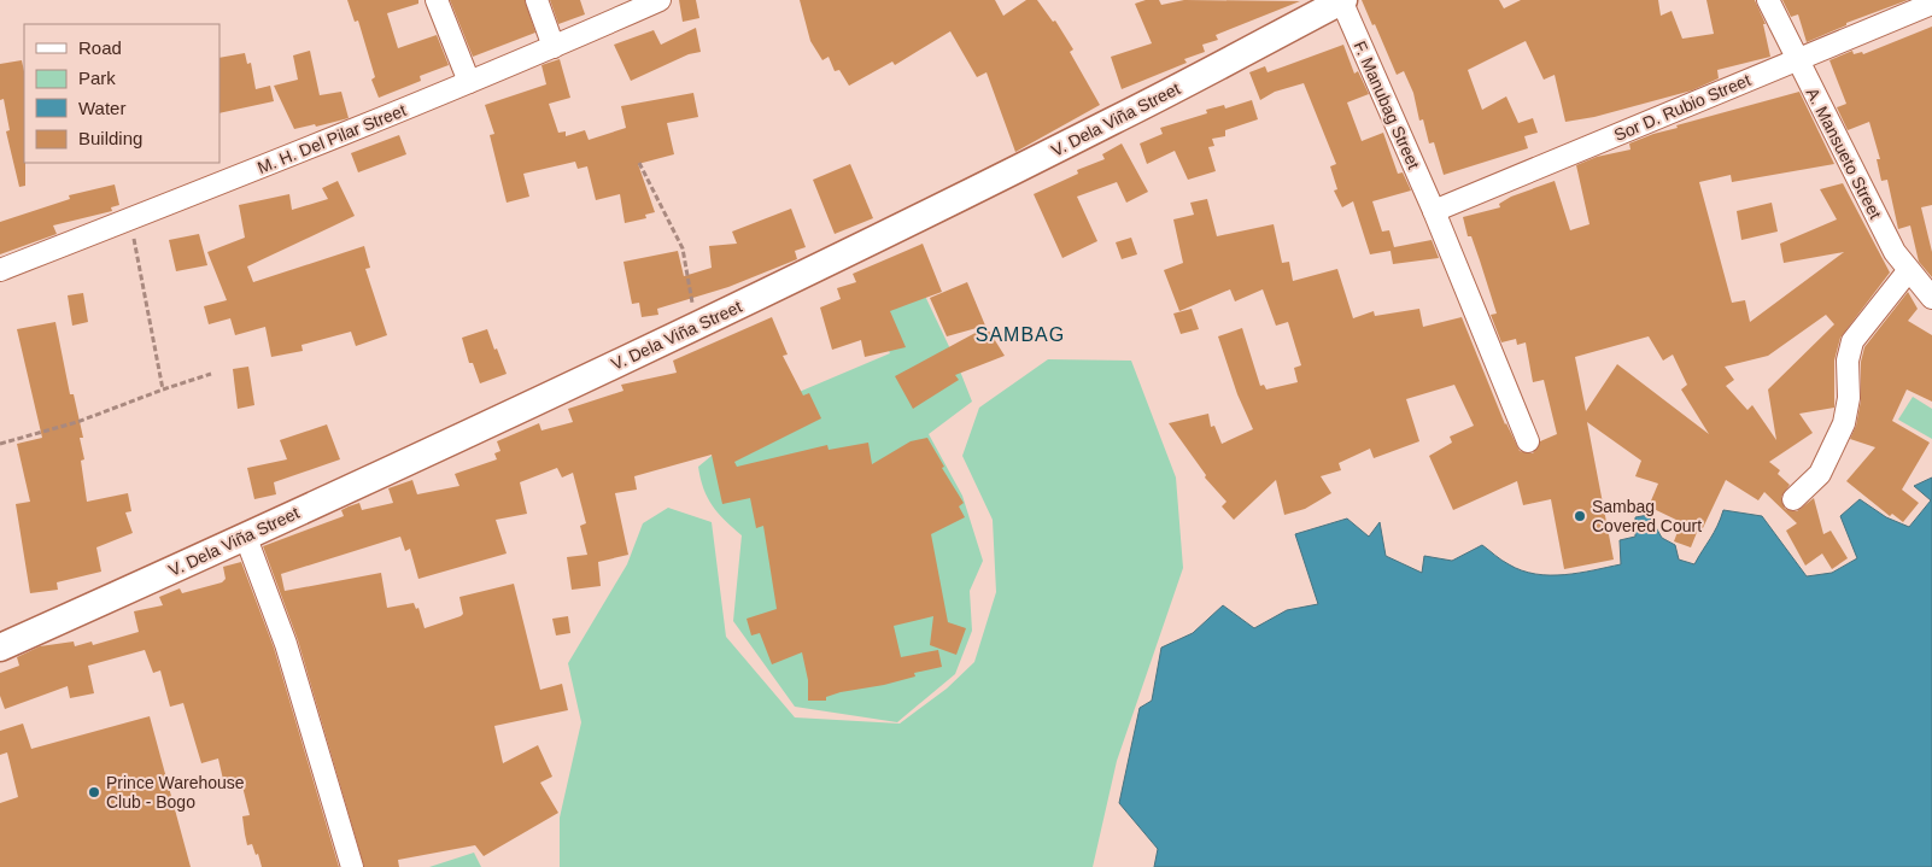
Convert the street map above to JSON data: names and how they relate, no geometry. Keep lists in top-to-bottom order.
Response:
{
  "streets": {
    "main road": ["V. Dela Viña Street"],
    "street": [
      "F. Manubag Street",
      "Sor D. Rubio Street",
      "M. H. Del Pilar Street",
      "A. Mansueto Street"
    ]
  },
  "crossings": [
    ["F. Manubag Street", "Sor D. Rubio Street"],
    ["F. Manubag Street", "V. Dela Viña Street"],
    ["Sor D. Rubio Street", "A. Mansueto Street"]
  ],
  "districts": ["SAMBAG"],
  "places": ["Sambag Covered Court", "Prince Warehouse Club - Bogo"],
  "legend": [
    "Road",
    "Park",
    "Water",
    "Building"
  ]
}
